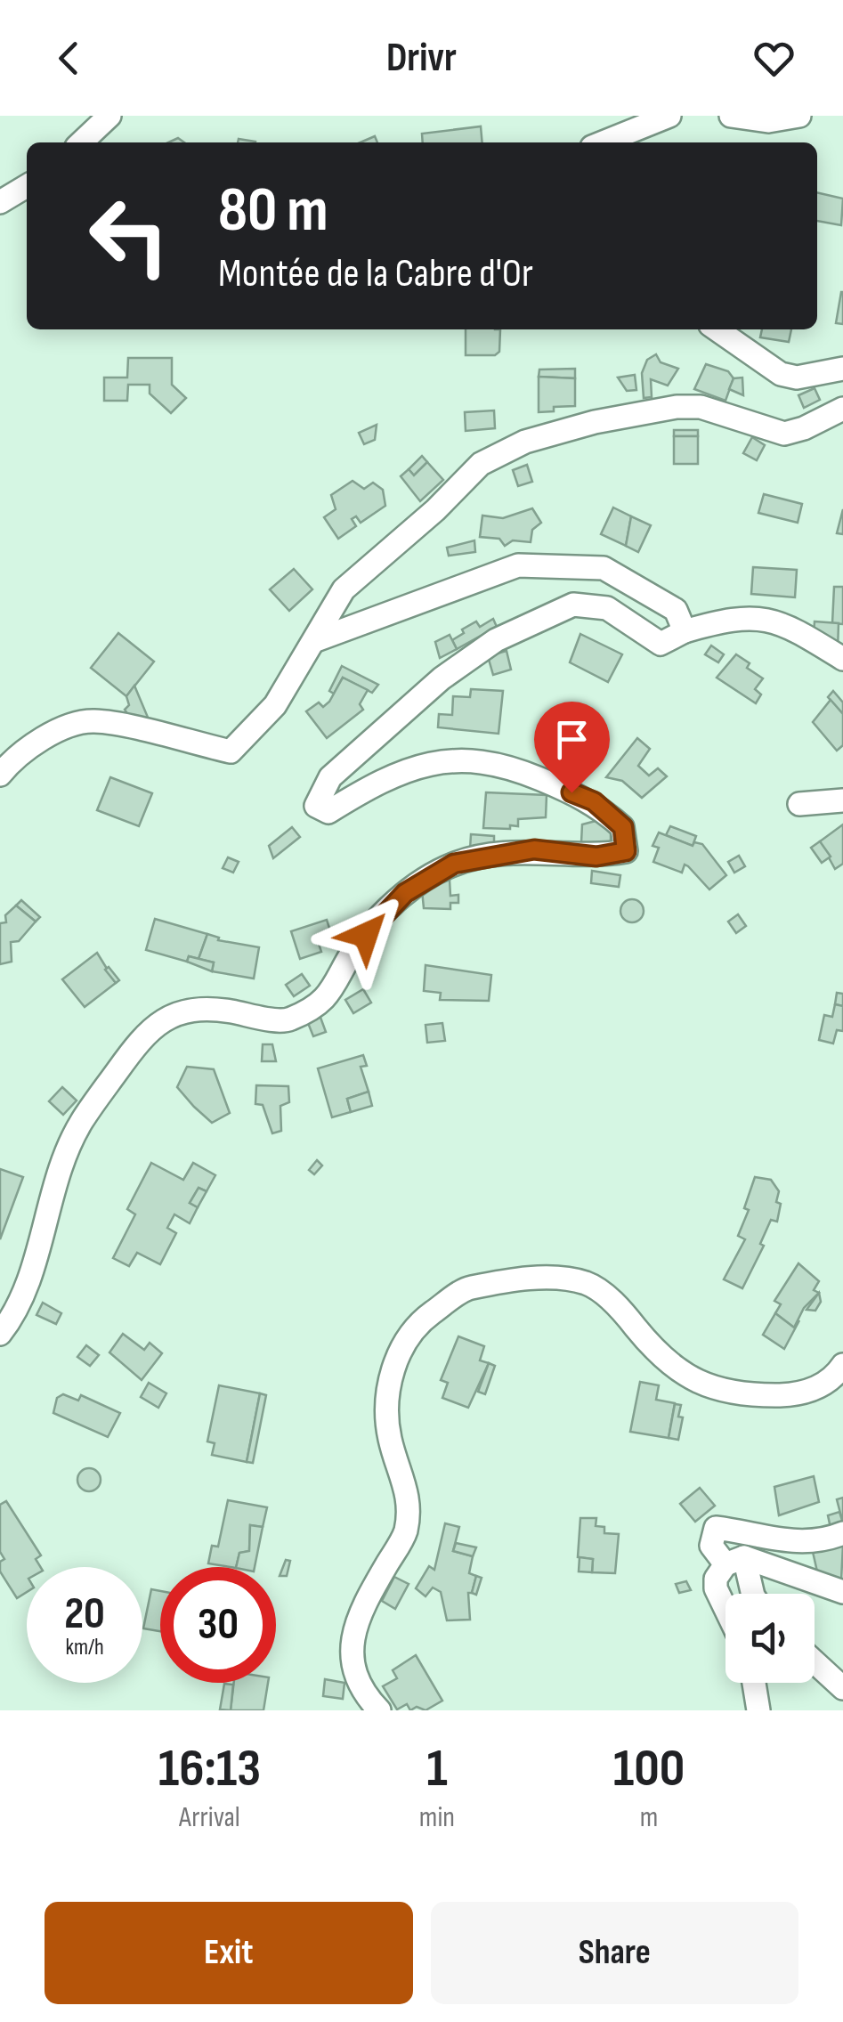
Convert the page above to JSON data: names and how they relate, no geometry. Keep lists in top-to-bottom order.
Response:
{
  "page": {
    "header": "Drivr",
    "turn": ["80 m", "Montée de la Cabre d'Or"],
    "speed": "20 km/h",
    "limit": "30",
    "eta": [
      "16:13",
      "Arrival",
      "1",
      "min",
      "100",
      "m"
    ],
    "buttons": ["Exit", "Share"]
  }
}
